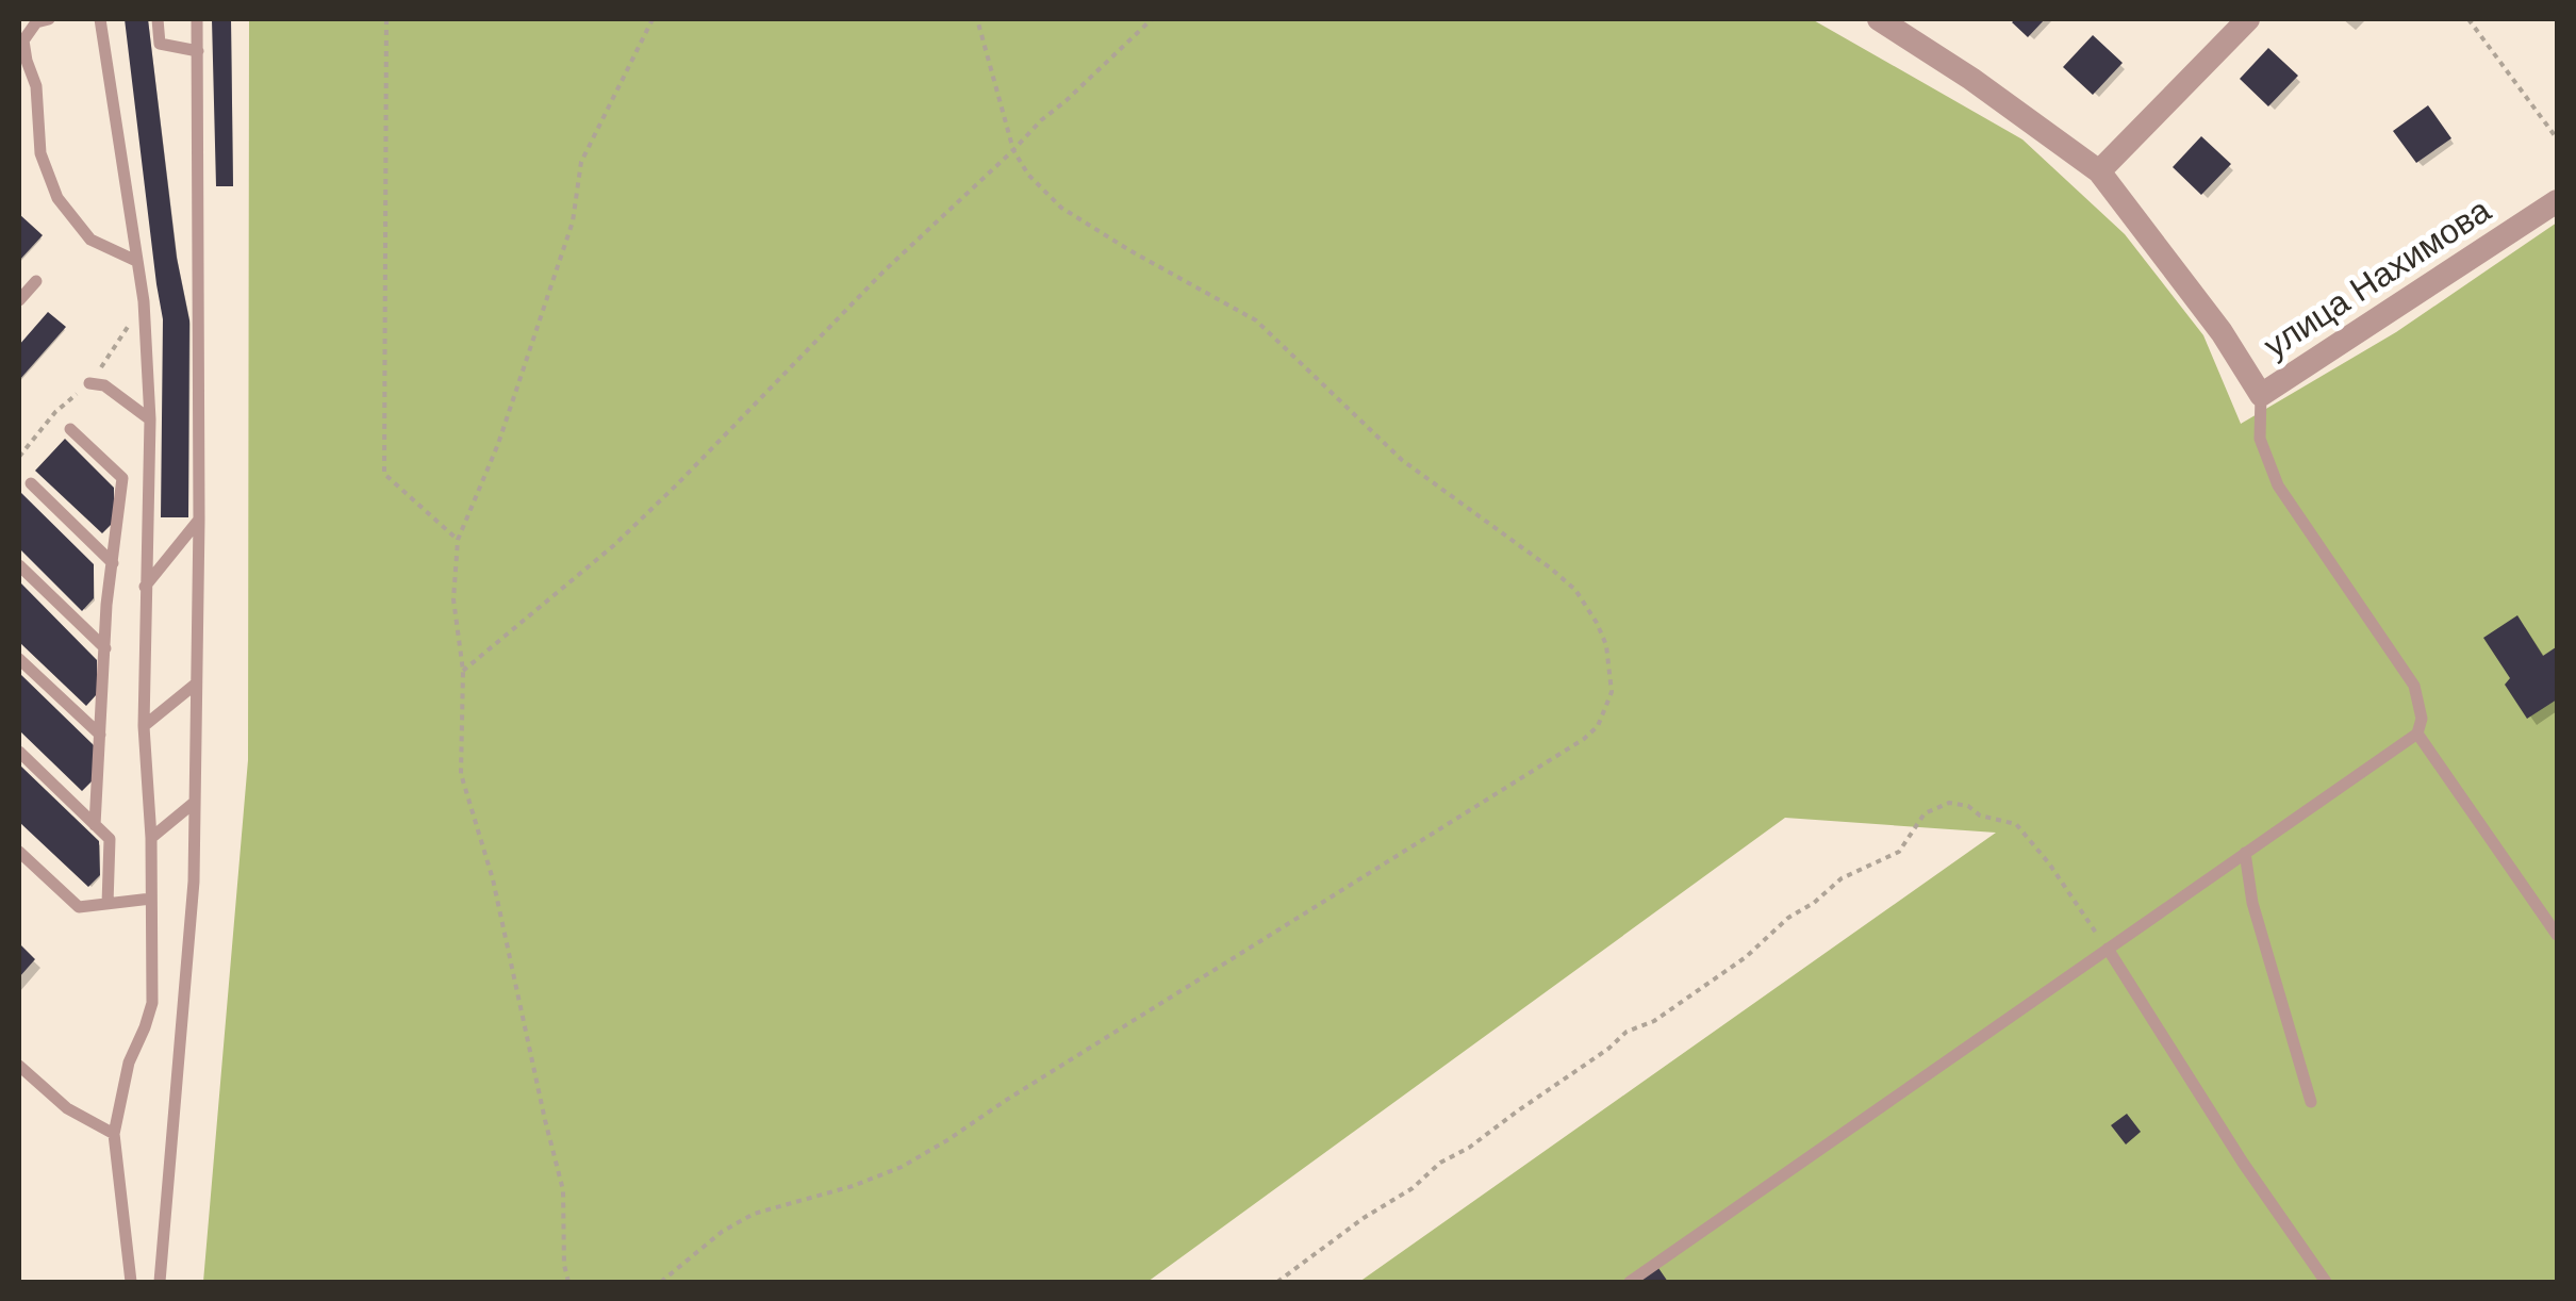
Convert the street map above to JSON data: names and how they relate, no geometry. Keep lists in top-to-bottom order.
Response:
{
  "streets": {
    "street": ["улица Нахимова"]
  }
}
